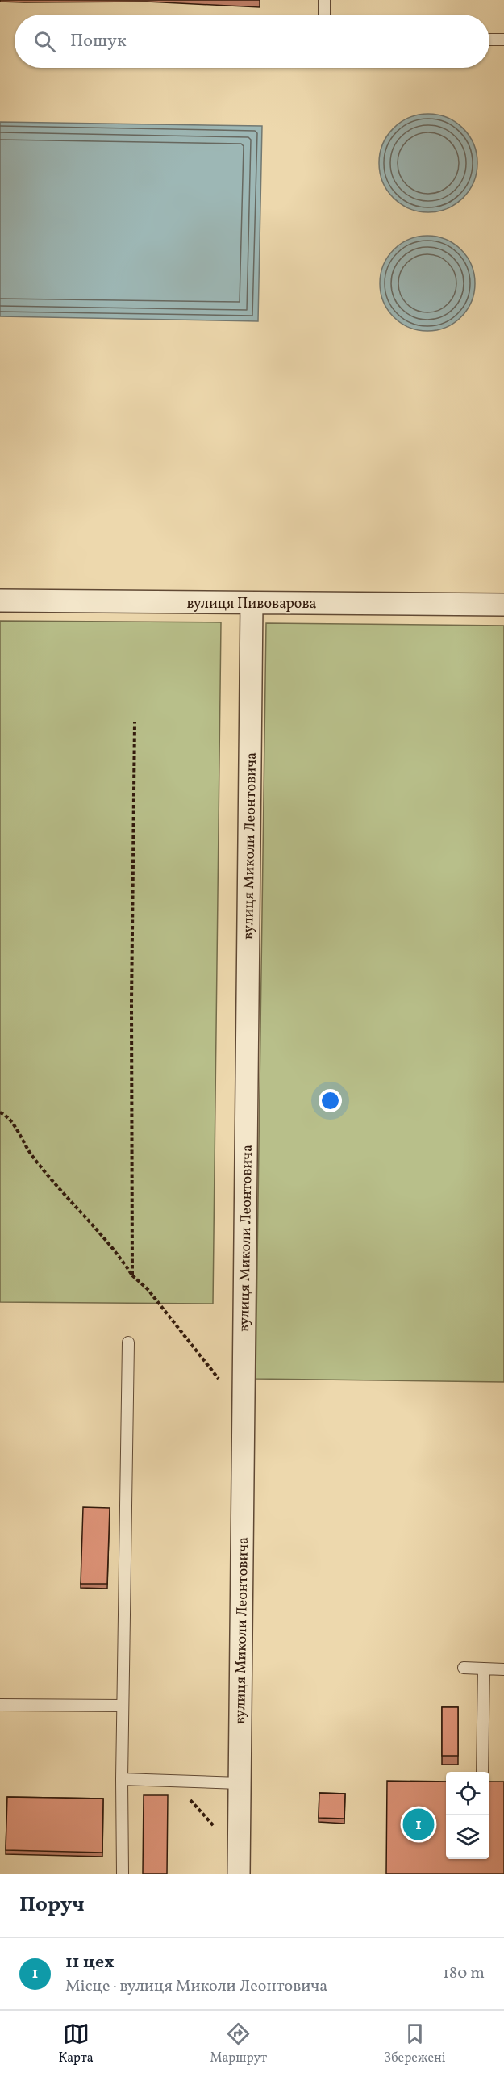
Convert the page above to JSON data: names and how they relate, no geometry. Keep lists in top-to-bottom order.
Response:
{
  "streets": {
    "street": ["вулиця Пивоварова", "вулиця Миколи Леонтовича"]
  },
  "crossings": [
    ["вулиця Пивоварова", "вулиця Миколи Леонтовича"]
  ],
  "page": {
    "search": "Пошук",
    "pins": "1",
    "heading": "Поруч",
    "list": [
      {
        "mark": "1",
        "name": "11 цех",
        "note": "Місце · вулиця Миколи Леонтовича",
        "value": "180 m"
      }
    ],
    "nav": ["Карта", "Маршрут", "Збережені"]
  }
}
